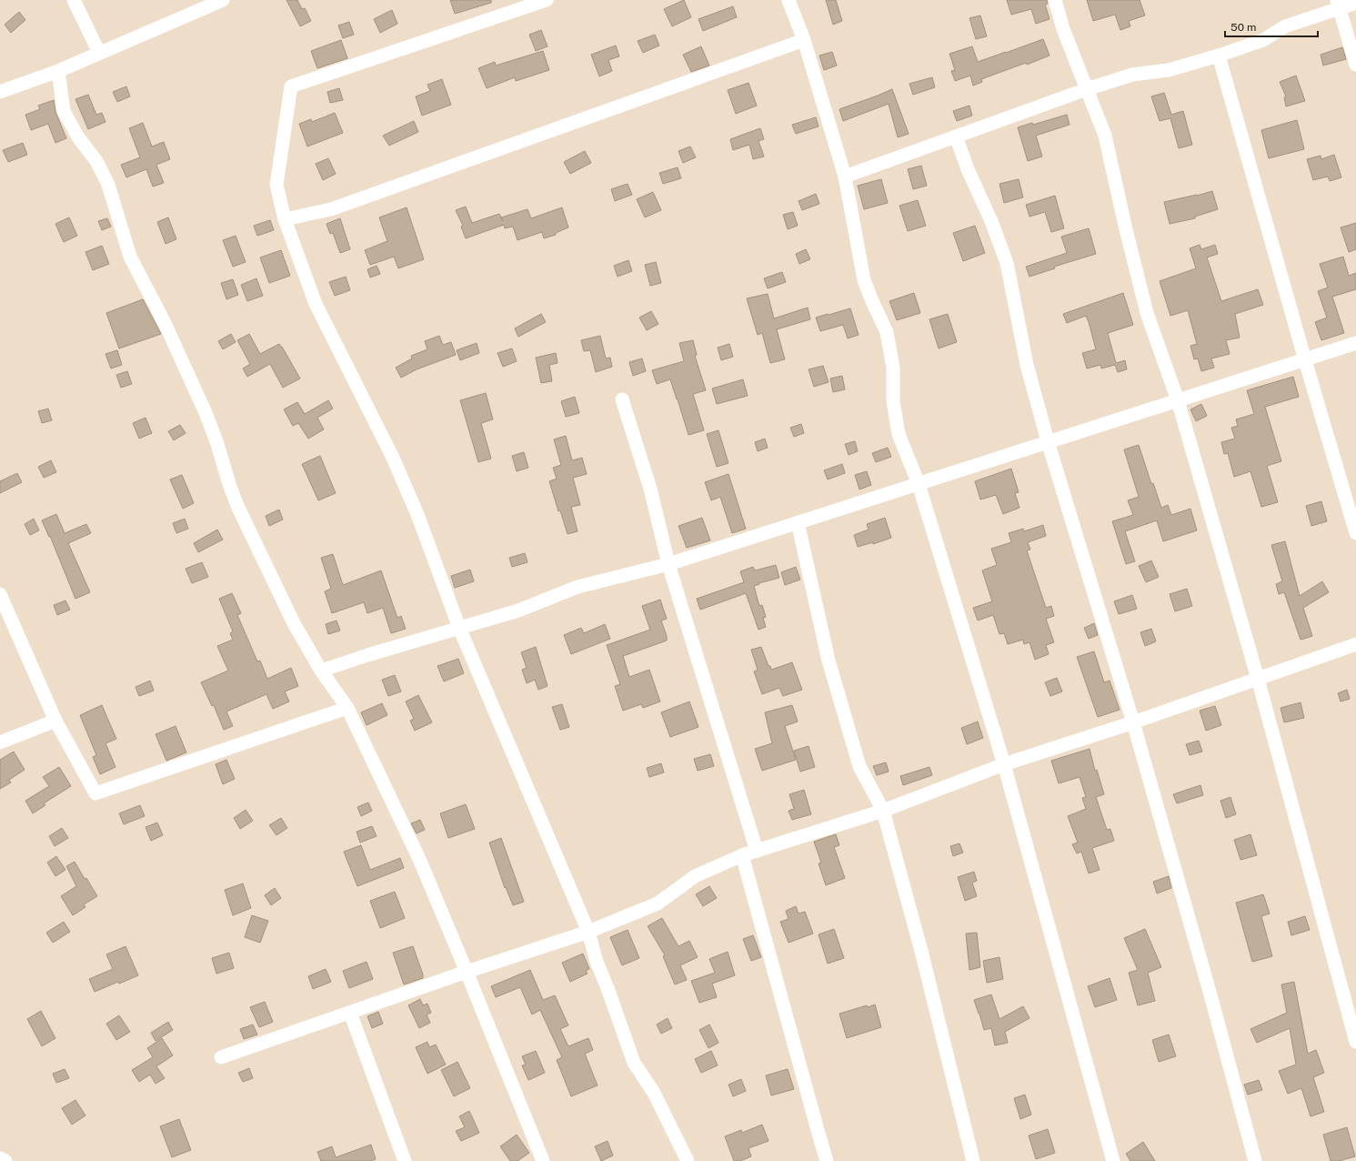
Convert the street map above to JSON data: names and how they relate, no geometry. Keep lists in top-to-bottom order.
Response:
{
  "scale_bar": "50 m"
}
